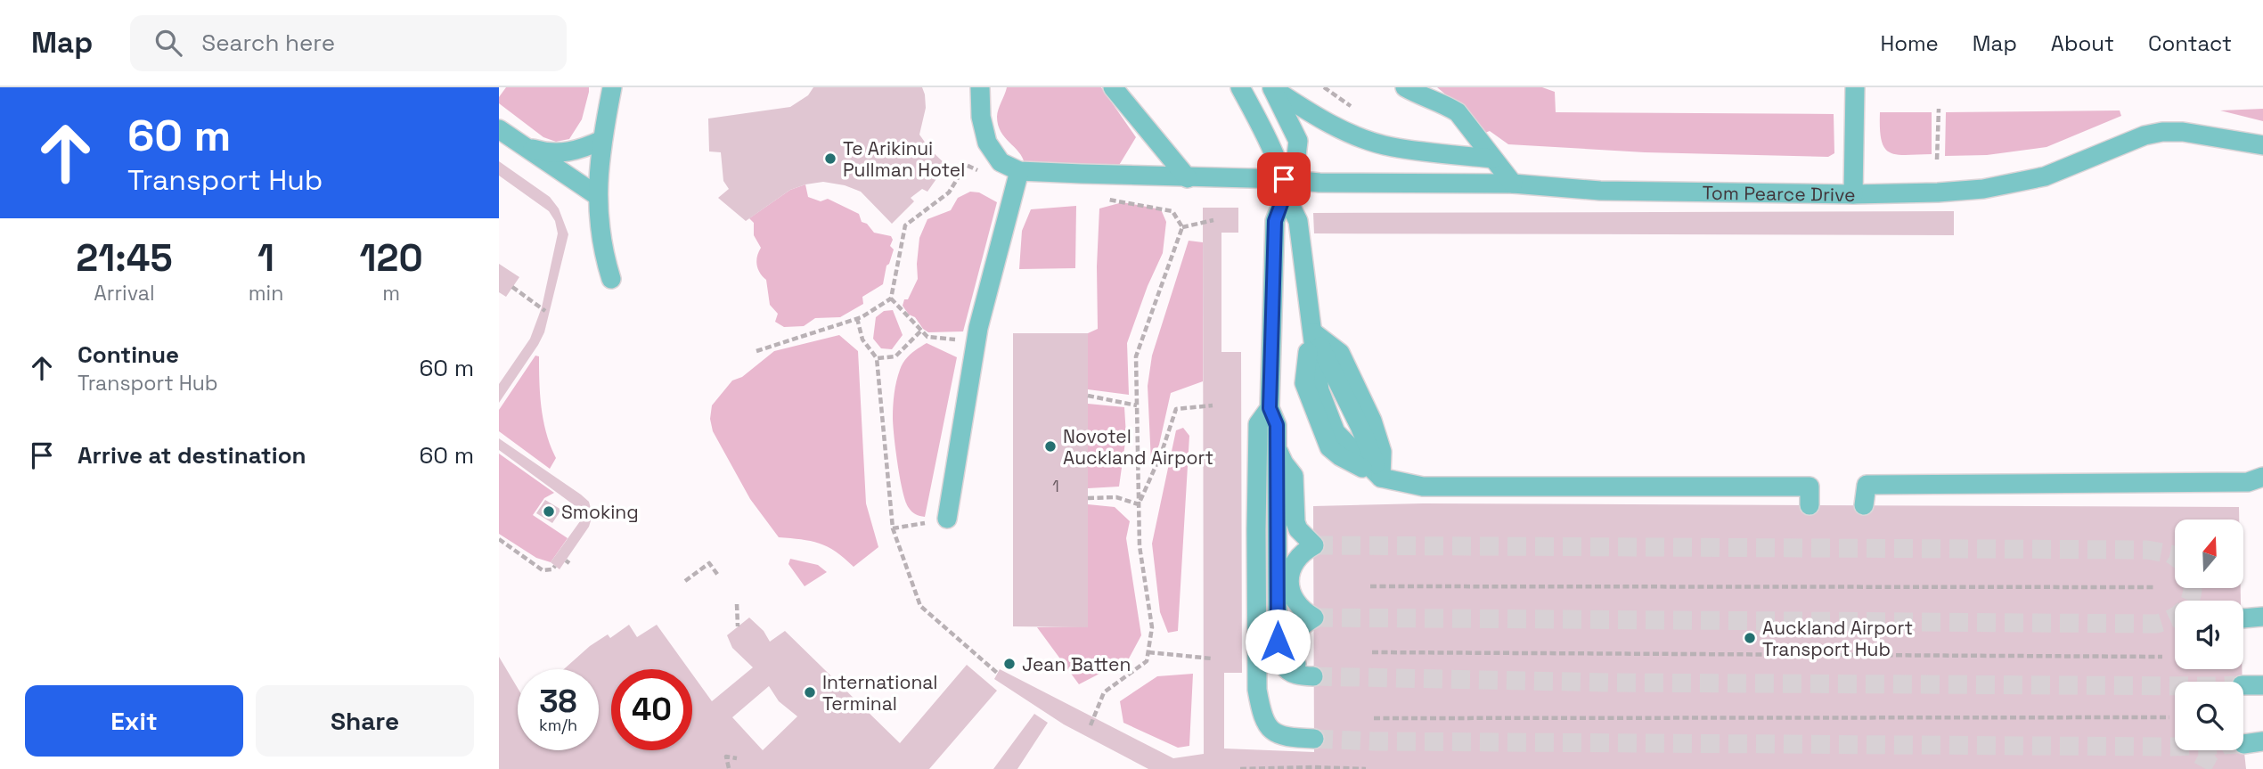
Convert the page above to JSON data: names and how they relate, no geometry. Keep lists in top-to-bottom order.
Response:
{
  "streets": {
    "street": ["Tom Pearce Drive"]
  },
  "places": [
    "Te Arikinui Pullman Hotel",
    "Novotel Auckland Airport",
    "Smoking",
    "Auckland Airport Transport Hub",
    "Jean Batten",
    "International Terminal"
  ],
  "house_numbers": ["1"],
  "north": "top",
  "page": {
    "header": "Map",
    "search": "Search here",
    "nav": [
      "Home",
      "Map",
      "About",
      "Contact"
    ],
    "turn": ["60 m", "Transport Hub"],
    "eta": [
      "21:45",
      "Arrival",
      "1",
      "min",
      "120",
      "m"
    ],
    "list": [
      {
        "name": "Continue",
        "note": "Transport Hub",
        "value": "60 m"
      },
      {
        "name": "Arrive at destination",
        "value": "60 m"
      }
    ],
    "speed": "38 km/h",
    "limit": "40",
    "buttons": ["Exit", "Share"]
  }
}
